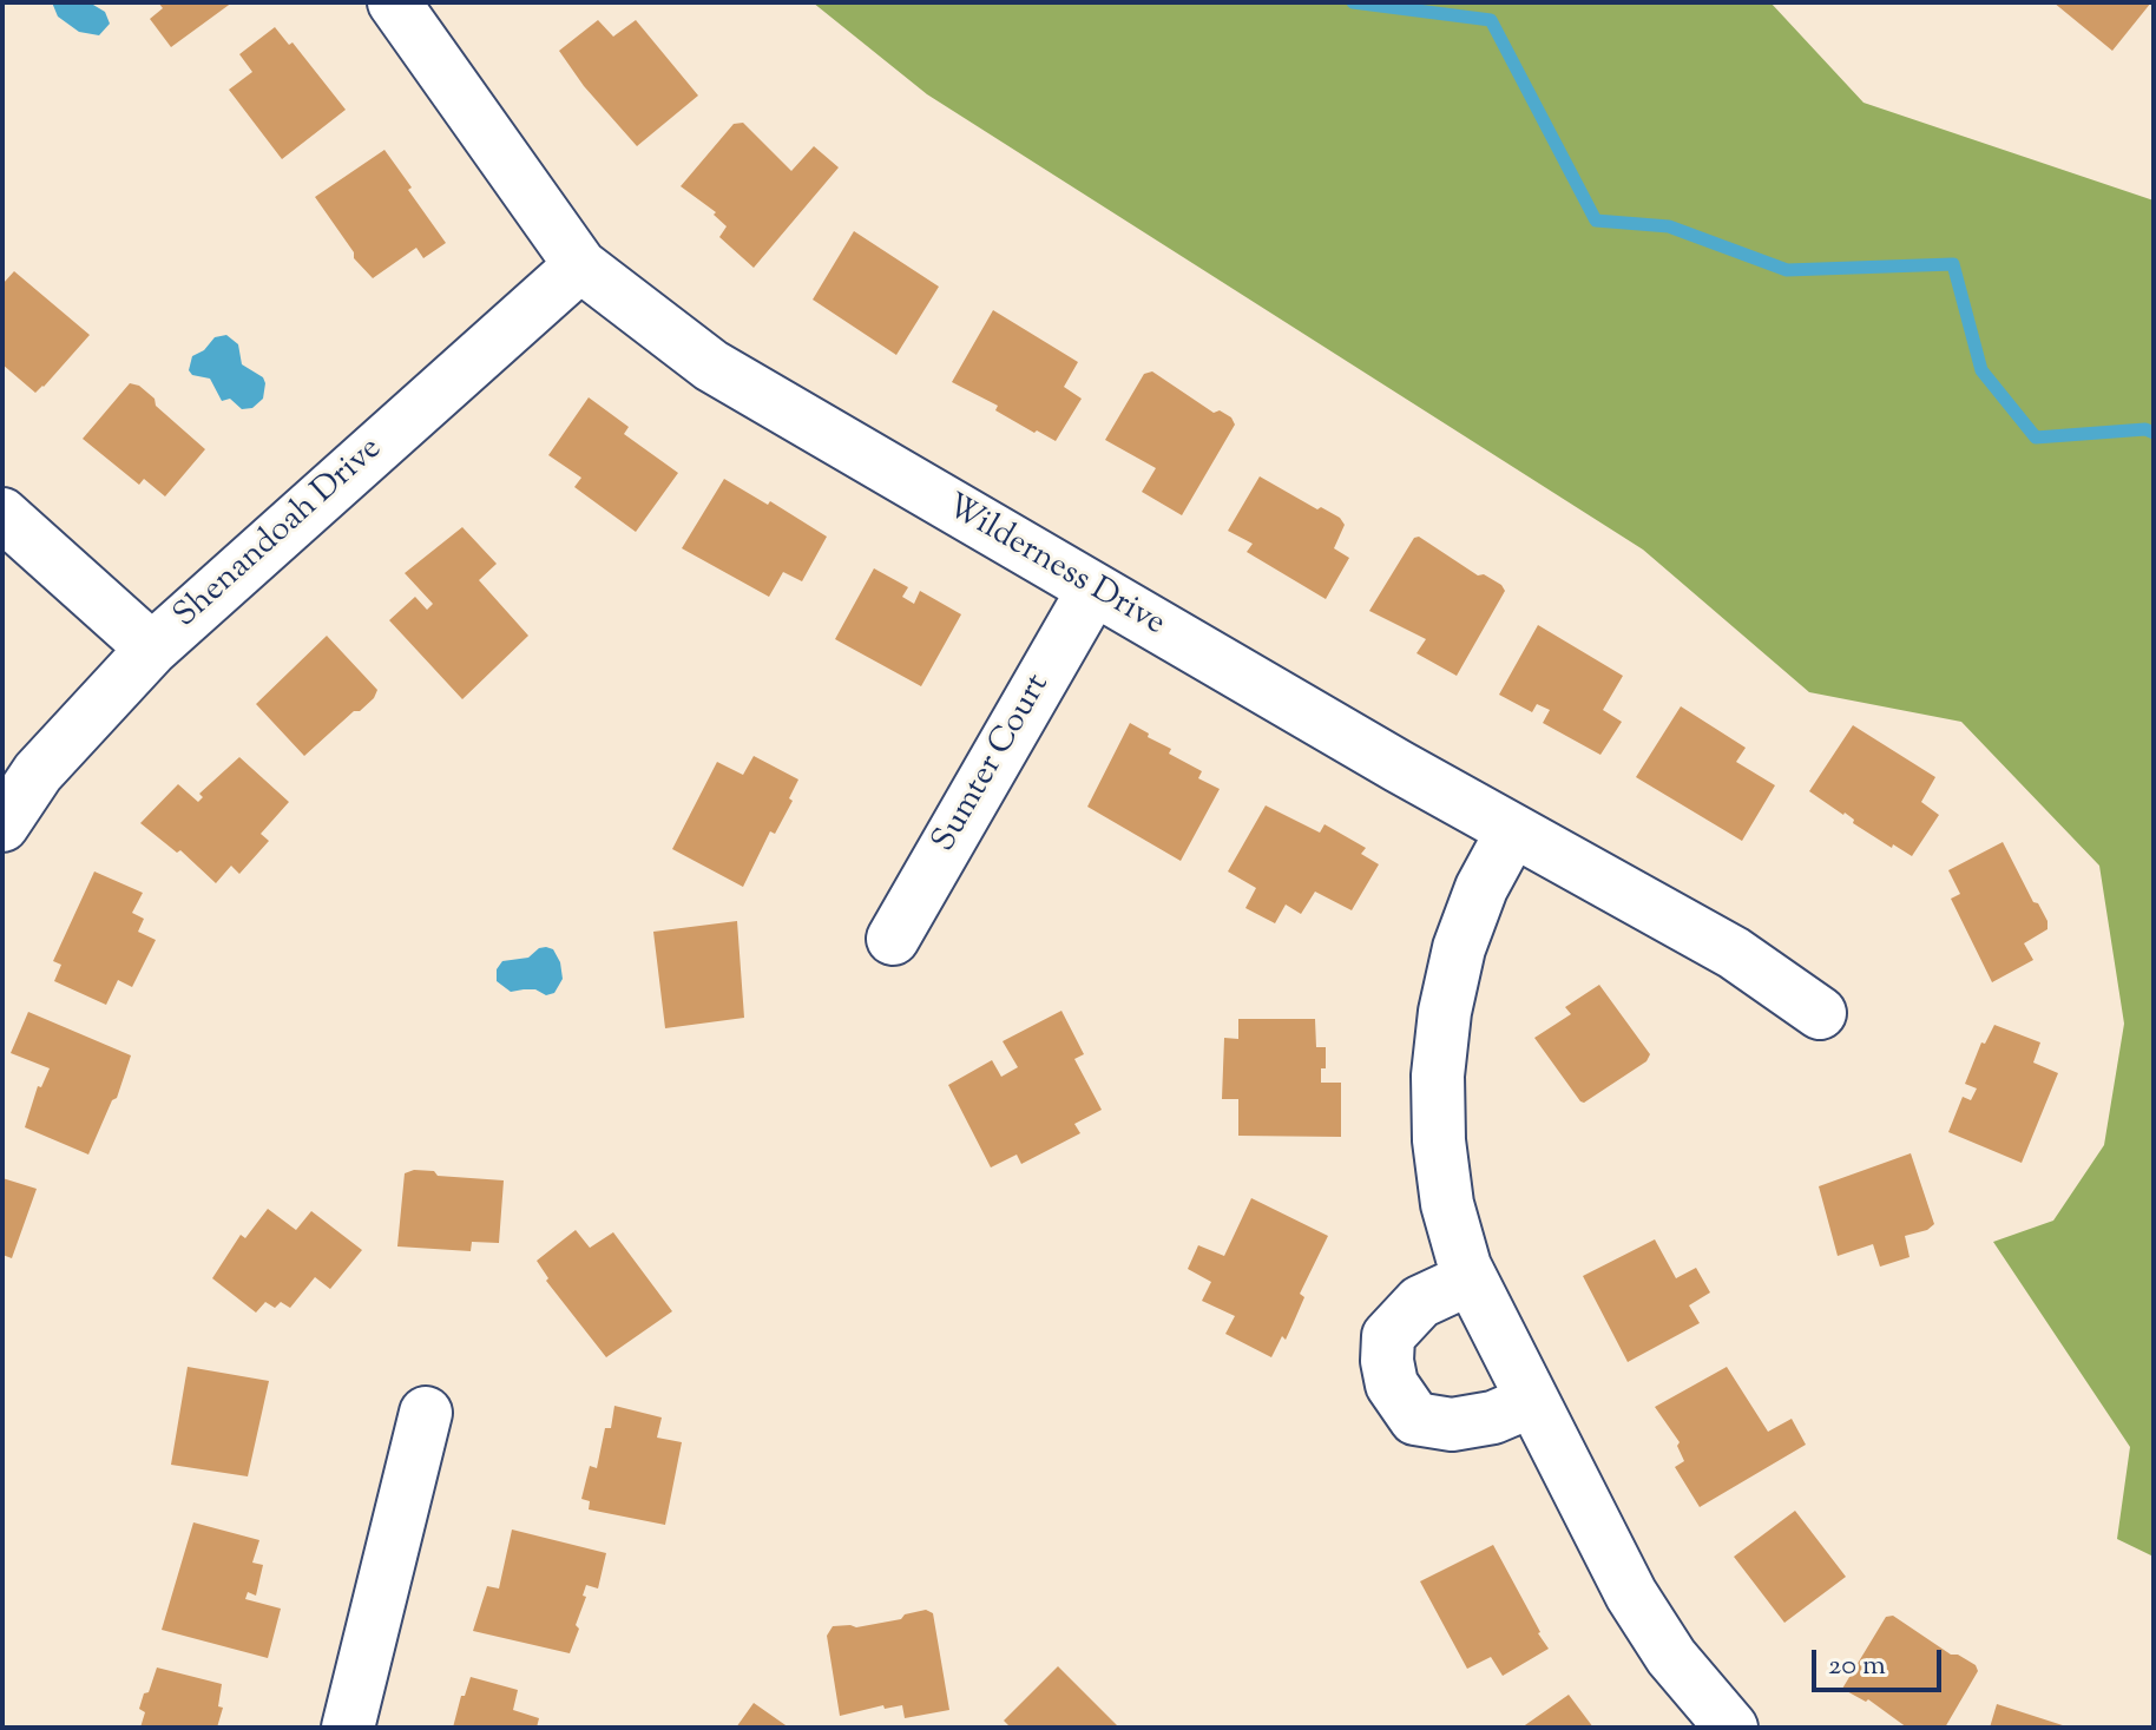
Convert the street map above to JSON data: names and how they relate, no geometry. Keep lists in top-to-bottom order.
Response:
{
  "streets": {
    "street": ["Shenandoah Drive", "Wilderness Drive", "Sumter Court"]
  },
  "crossings": [
    ["Shenandoah Drive", "Wilderness Drive"],
    ["Wilderness Drive", "Sumter Court"]
  ],
  "scale_bar": "20 m"
}
